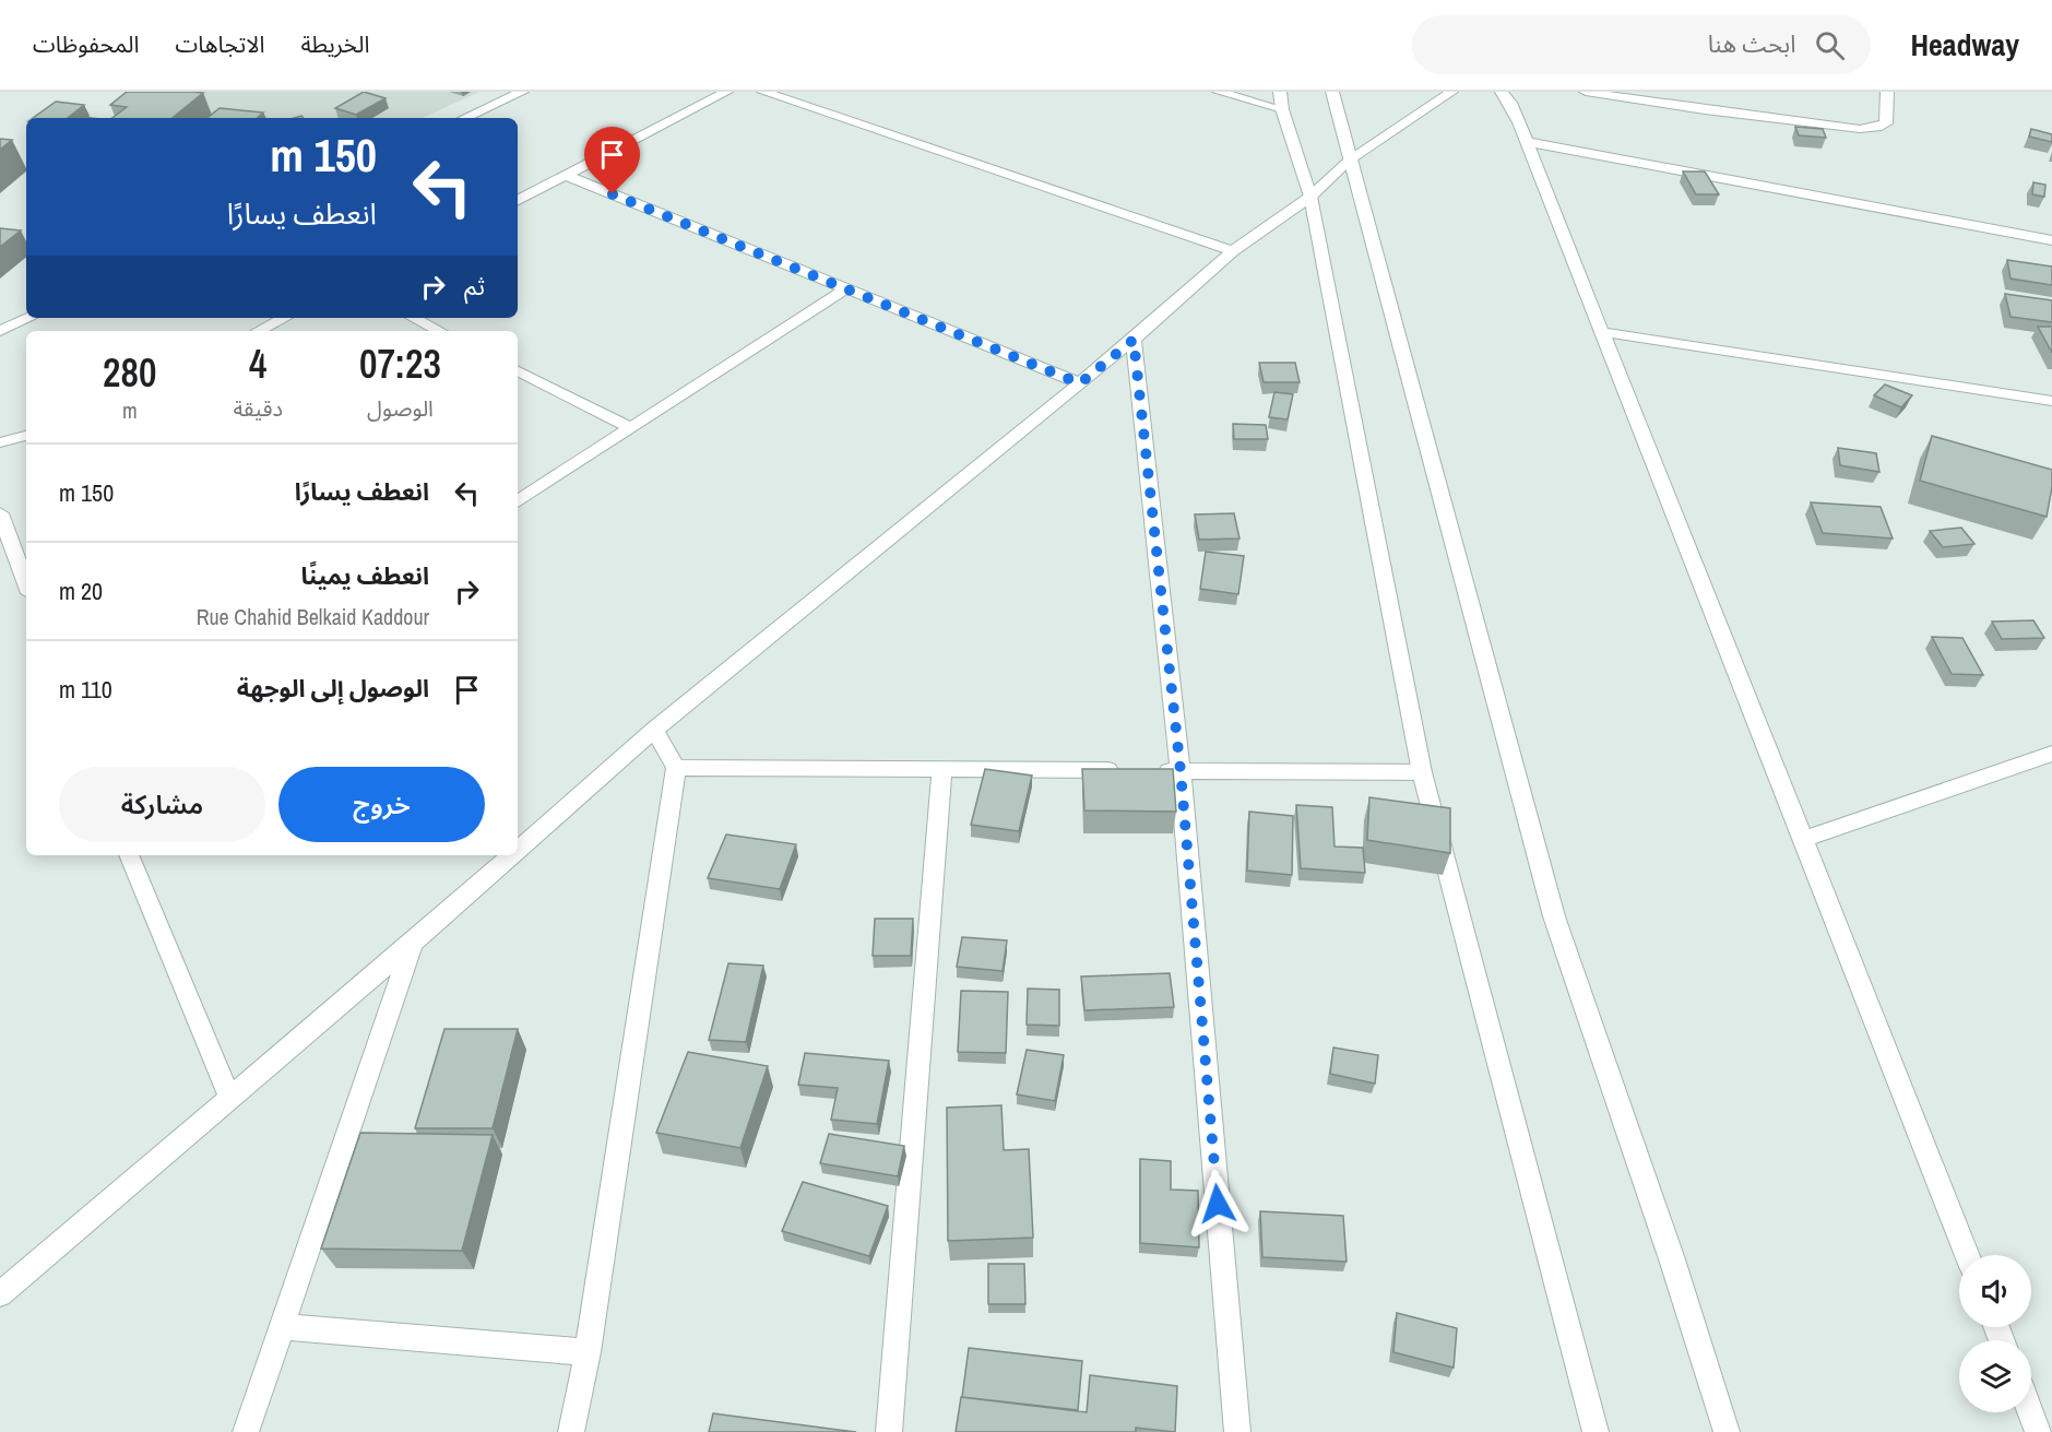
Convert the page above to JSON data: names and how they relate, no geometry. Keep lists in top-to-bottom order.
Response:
{
  "page": {
    "header": "Headway",
    "search": "ابحث هنا",
    "nav": ["الخريطة", "الاتجاهات", "المحفوظات"],
    "turn": ["150 m", "انعطف يسارًا"],
    "then": "ثم",
    "eta": [
      "07:23",
      "الوصول",
      "4",
      "دقيقة",
      "280",
      "m"
    ],
    "list": [
      {
        "name": "انعطف يسارًا",
        "value": "150 m"
      },
      {
        "name": "انعطف يمينًا",
        "note": "Rue Chahid Belkaid Kaddour",
        "value": "20 m"
      },
      {
        "name": "الوصول إلى الوجهة",
        "value": "110 m"
      }
    ],
    "buttons": ["خروج", "مشاركة"]
  }
}
